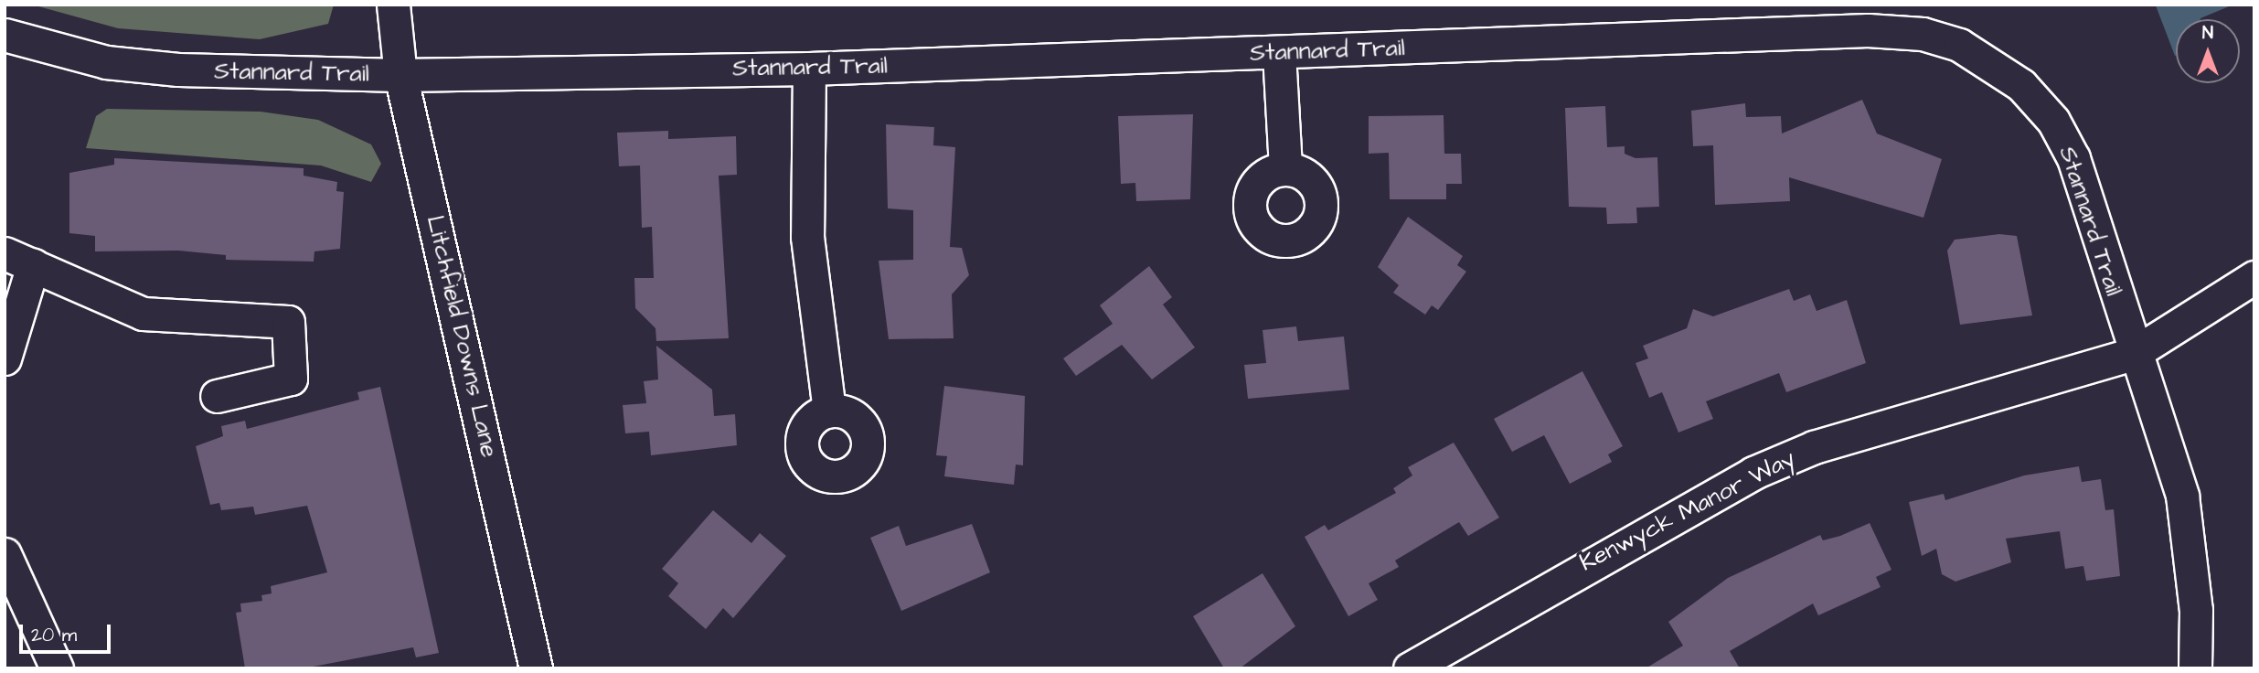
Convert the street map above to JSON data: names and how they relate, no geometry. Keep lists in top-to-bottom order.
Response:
{
  "streets": {
    "street": ["Stannard Trail", "Litchfield Downs Lane", "Kenwyck Manor Way"]
  },
  "crossings": [
    ["Stannard Trail", "Litchfield Downs Lane"],
    ["Stannard Trail", "Kenwyck Manor Way"]
  ],
  "scale_bar": "20 m",
  "north": "top"
}
